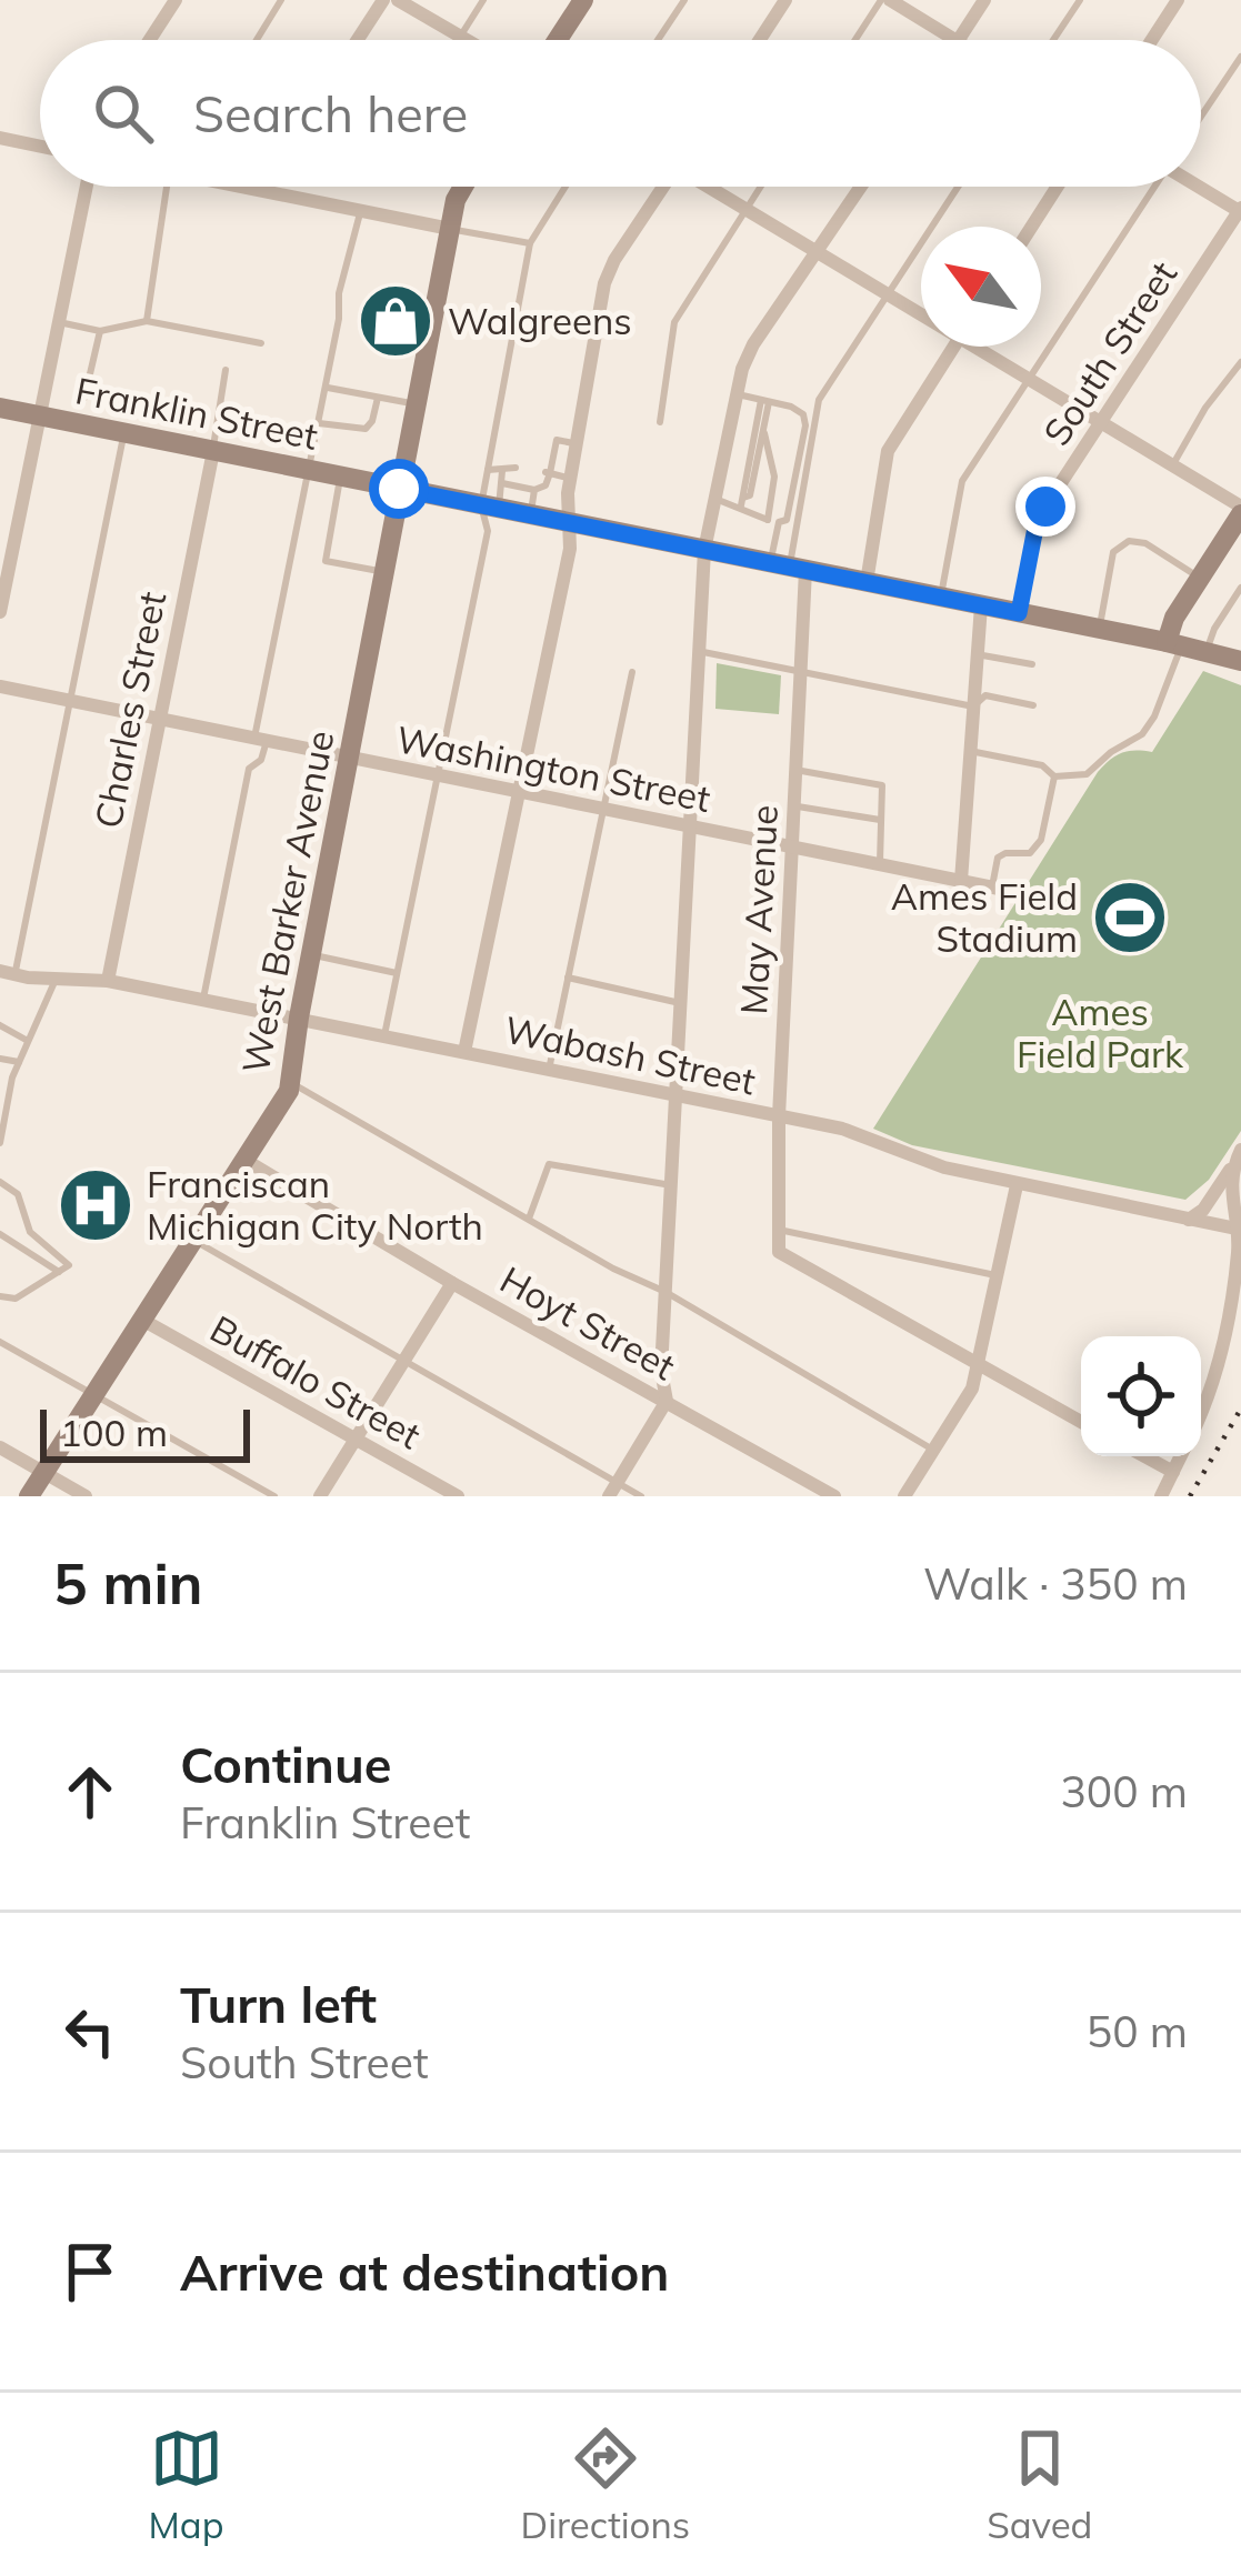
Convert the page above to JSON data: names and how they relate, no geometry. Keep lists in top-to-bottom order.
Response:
{
  "streets": {
    "street": [
      "South Street",
      "Franklin Street",
      "Charles Street",
      "Washington Street",
      "West Barker Avenue",
      "May Avenue",
      "Wabash Street",
      "Hoyt Street",
      "Buffalo Street"
    ]
  },
  "crossings": [
    ["South Street", "Franklin Street"],
    ["Franklin Street", "Charles Street"],
    ["Franklin Street", "West Barker Avenue"],
    ["Franklin Street", "May Avenue"],
    ["Charles Street", "Washington Street"],
    ["Charles Street", "Wabash Street"],
    ["Washington Street", "West Barker Avenue"],
    ["Washington Street", "May Avenue"],
    ["West Barker Avenue", "Wabash Street"],
    ["West Barker Avenue", "Hoyt Street"],
    ["West Barker Avenue", "Buffalo Street"],
    ["May Avenue", "Wabash Street"]
  ],
  "parks": ["Ames Field Park"],
  "places": {
    "shop": ["Walgreens"],
    "sports": ["Ames Field Stadium"],
    "hospital": ["Franciscan Michigan City North"]
  },
  "scale_bar": "100 m",
  "north": "top left",
  "page": {
    "search": "Search here",
    "scale": "100 m",
    "heading": ["5 min", "Walk · 350 m"],
    "list": [
      ["Continue", "Franklin Street", "300 m"],
      ["Turn left", "South Street", "50 m"],
      "Arrive at destination"
    ],
    "nav": ["Map", "Directions", "Saved"]
  }
}
